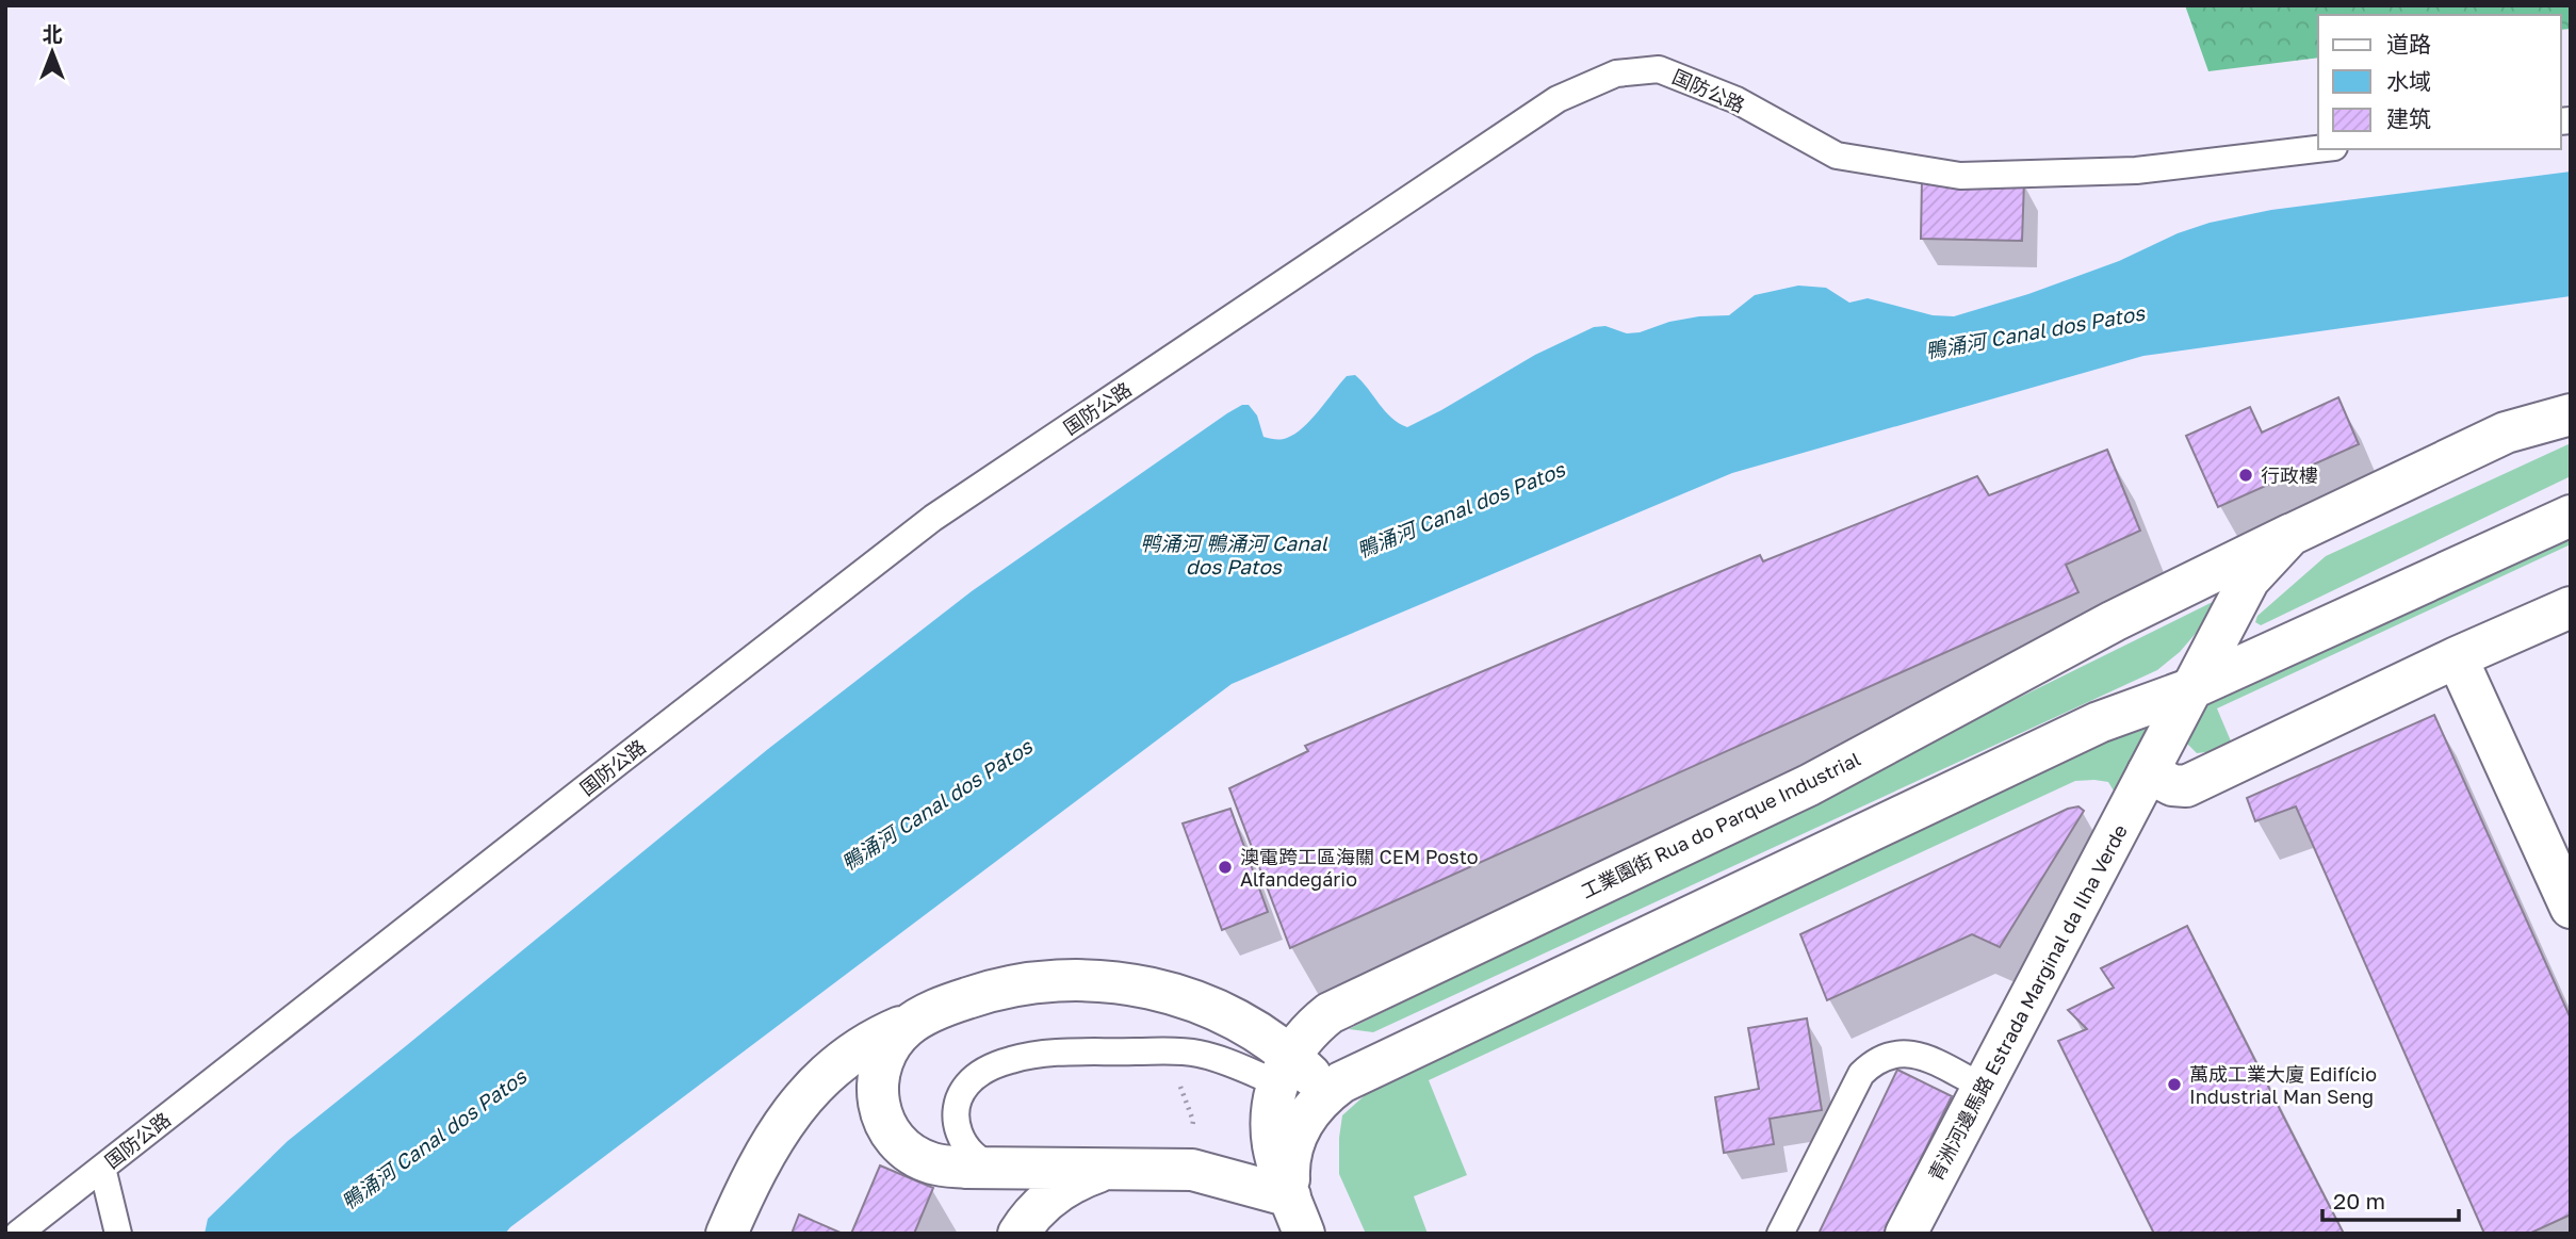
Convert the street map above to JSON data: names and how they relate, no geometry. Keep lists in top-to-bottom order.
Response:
{
  "streets": {
    "street": ["工業園街 Rua do Parque Industrial", "青洲河邊馬路 Estrada Marginal da Ilha Verde"],
    "lane": ["国防公路"]
  },
  "crossings": [
    ["工業園街 Rua do Parque Industrial", "青洲河邊馬路 Estrada Marginal da Ilha Verde"]
  ],
  "water": ["鴨涌河 Canal dos Patos", "鸭涌河 鴨涌河 Canal dos Patos"],
  "places": ["行政樓", "澳電跨工區海關 CEM Posto Alfandegário", "萬成工業大廈 Edifício Industrial Man Seng"],
  "legend": ["道路", "水域", "建筑"],
  "scale_bar": "20 m",
  "north": "top"
}
